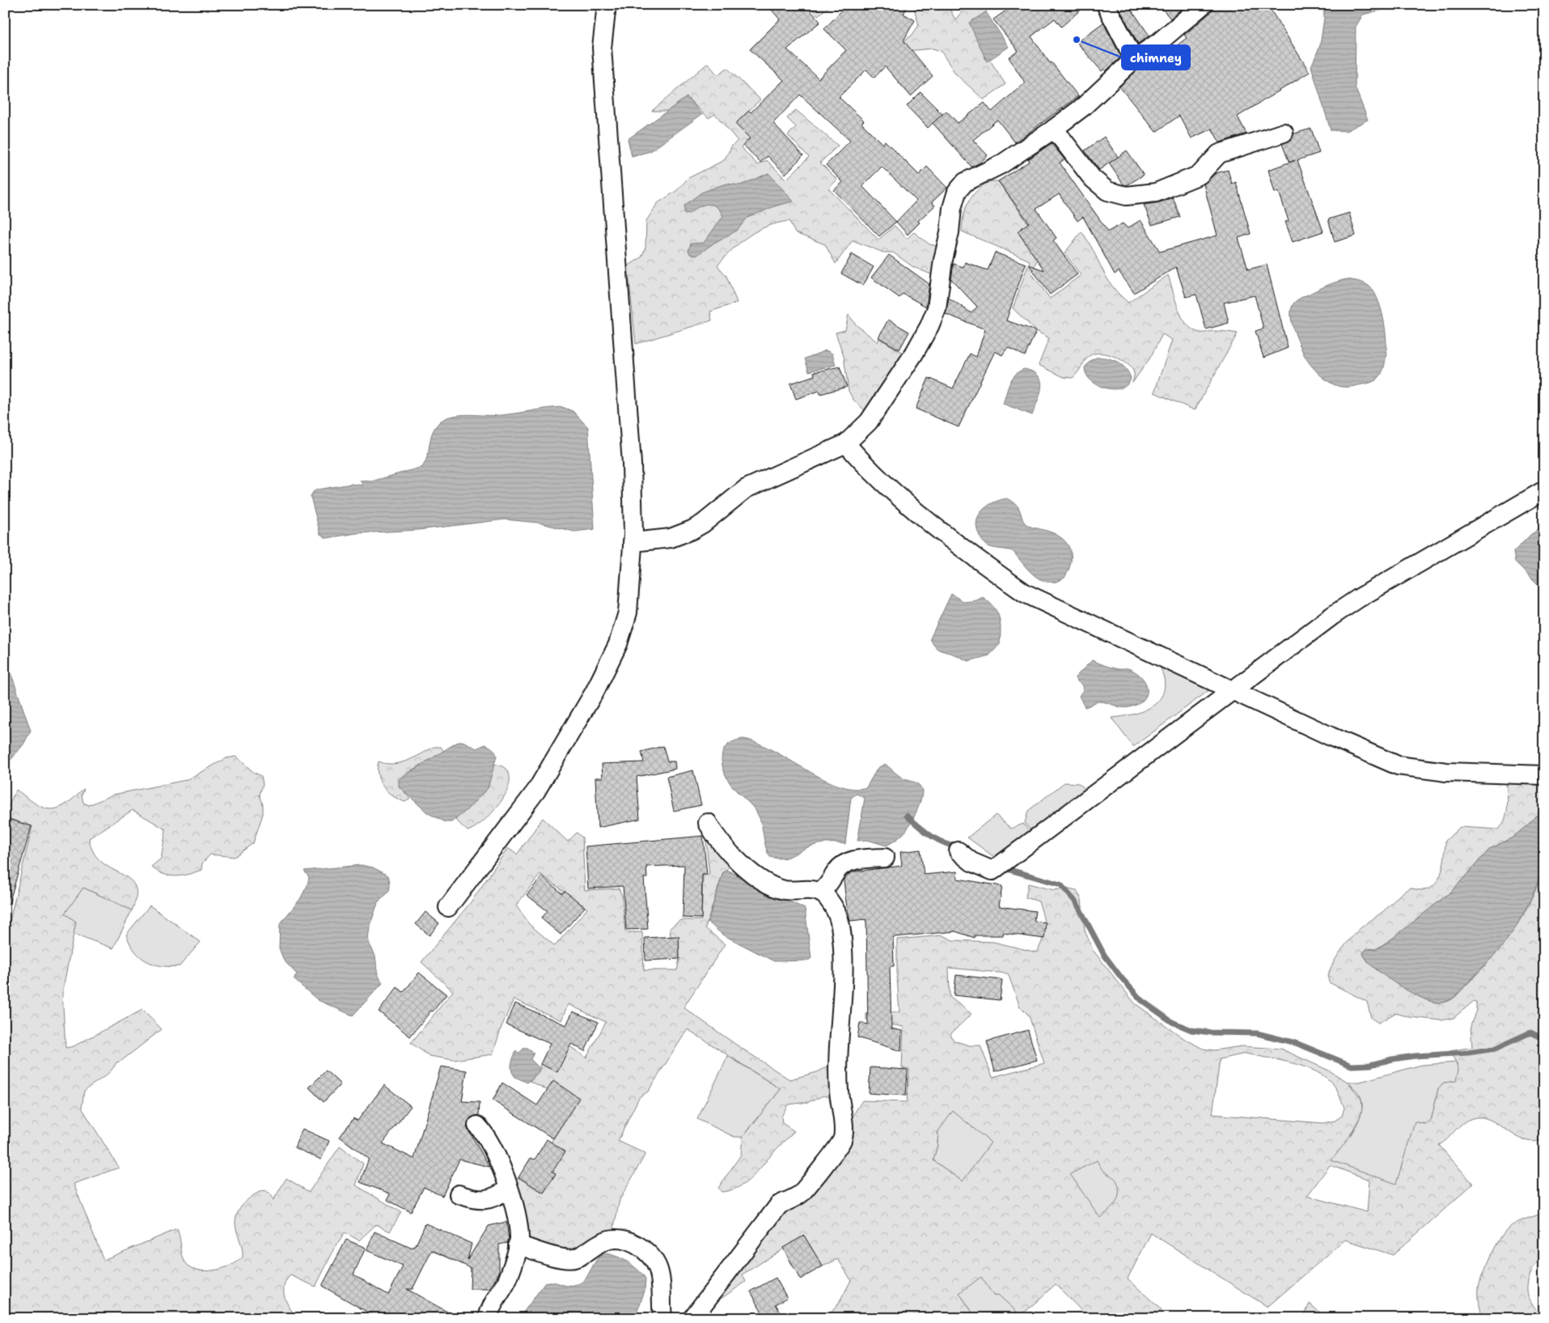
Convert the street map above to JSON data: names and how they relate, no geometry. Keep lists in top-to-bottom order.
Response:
{
  "places": ["chimney"]
}
